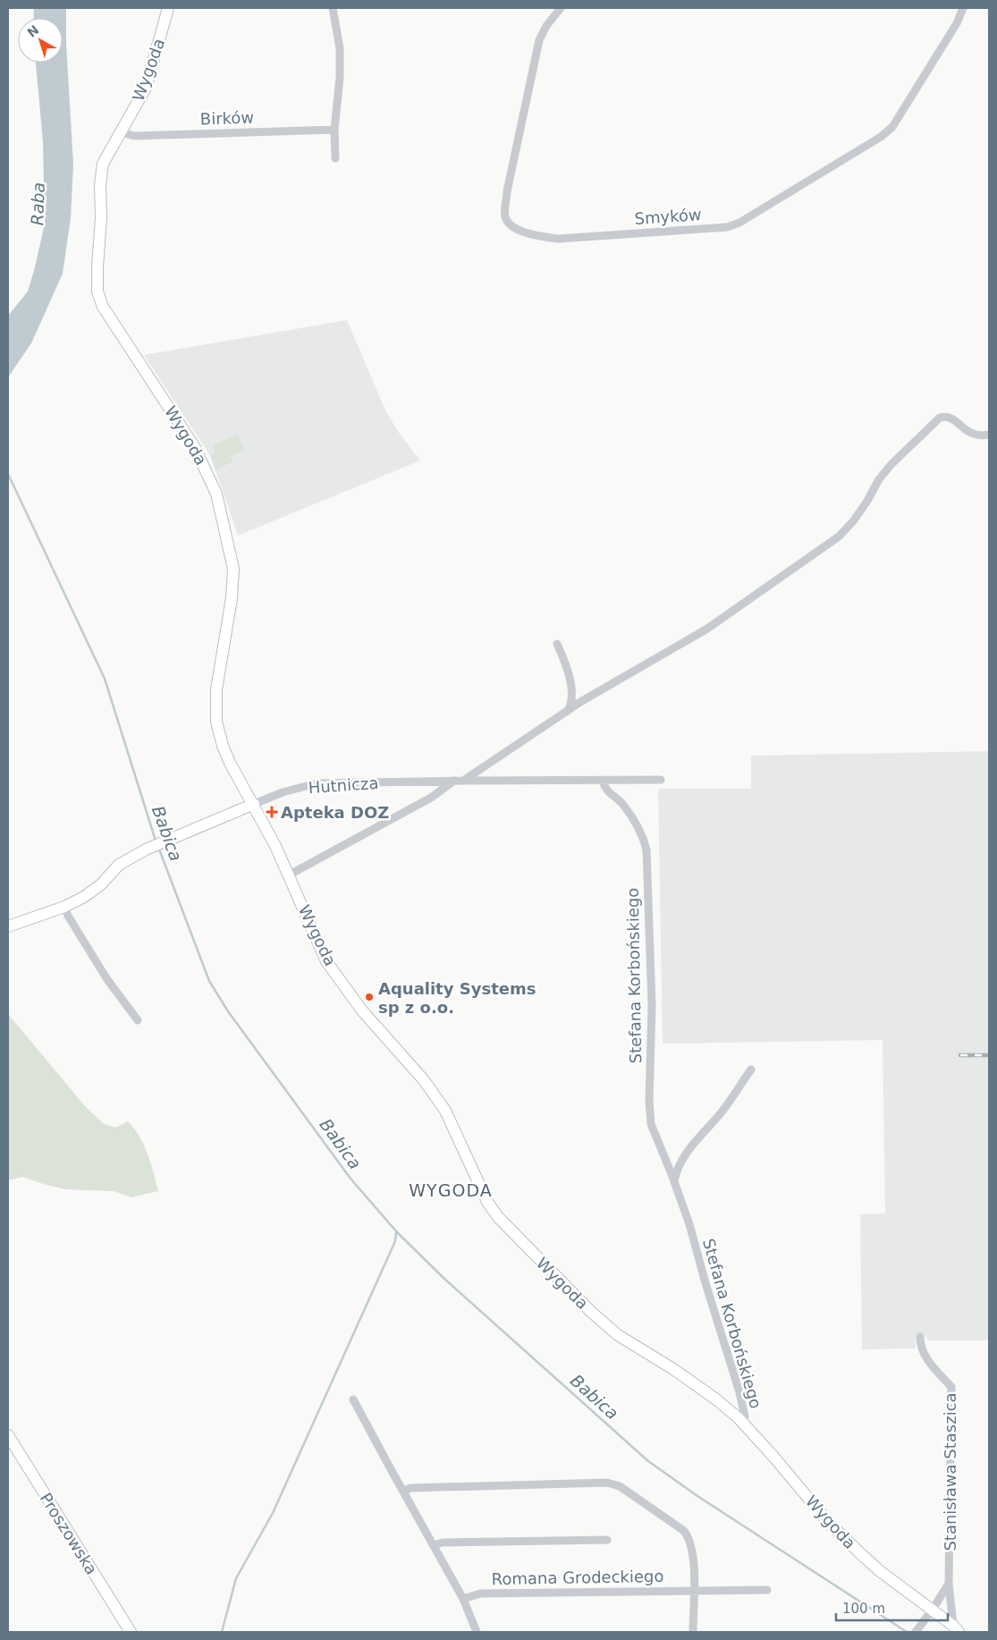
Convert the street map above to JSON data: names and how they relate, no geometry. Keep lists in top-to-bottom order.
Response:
{
  "streets": {
    "street": [
      "Wygoda",
      "Birków",
      "Smyków",
      "Hutnicza",
      "Stefana Korbońskiego",
      "Stanisława Staszica",
      "Proszowska",
      "Romana Grodeckiego"
    ]
  },
  "crossings": [
    ["Wygoda", "Birków"],
    ["Wygoda", "Hutnicza"],
    ["Wygoda", "Stefana Korbońskiego"],
    ["Hutnicza", "Stefana Korbońskiego"]
  ],
  "districts": ["WYGODA"],
  "water": ["Raba", "Babica"],
  "places": {
    "health": ["Apteka DOZ"],
    "other": ["Aquality Systems sp z o.o."]
  },
  "scale_bar": "100 m",
  "north": "top left"
}
